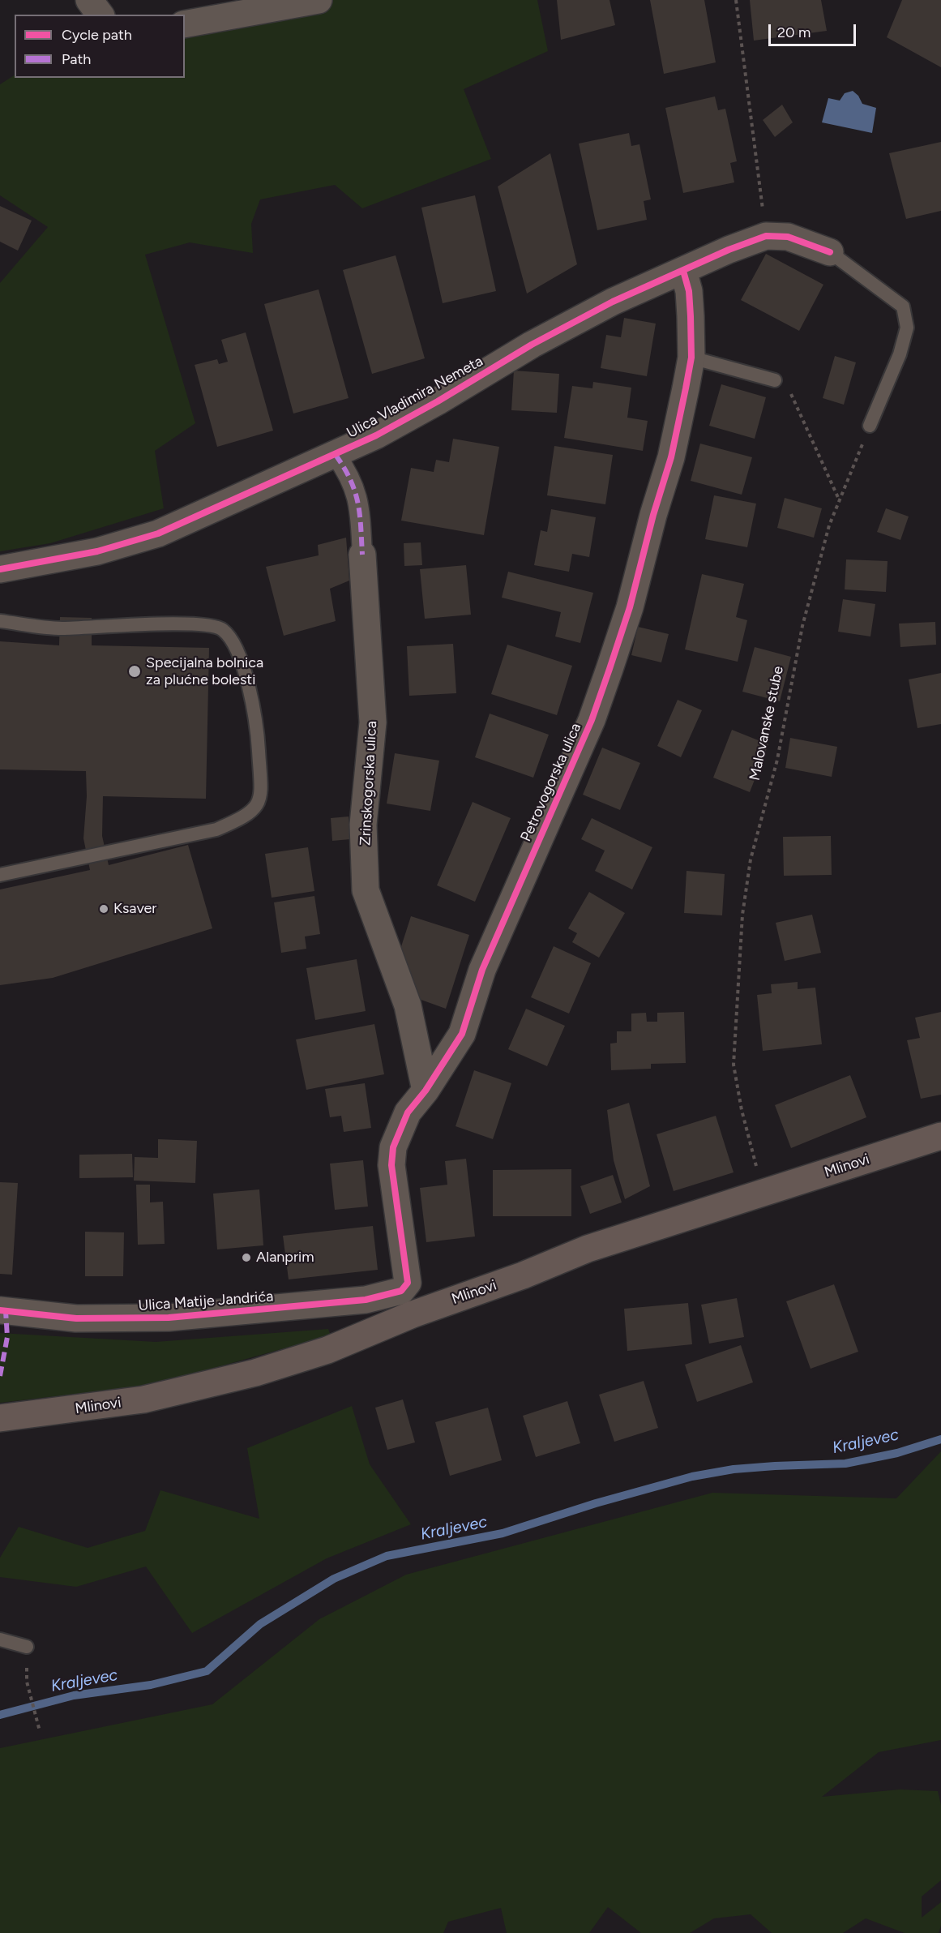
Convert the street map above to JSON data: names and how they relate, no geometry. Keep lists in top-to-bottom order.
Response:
{
  "streets": {
    "main road": ["Mlinovi"],
    "street": [
      "Ulica Vladimira Nemeta",
      "Petrovogorska ulica",
      "Zrinskogorska ulica",
      "Ulica Matije Jandrića"
    ],
    "path": ["Malovanske stube"]
  },
  "crossings": [
    ["Ulica Vladimira Nemeta", "Petrovogorska ulica"],
    ["Petrovogorska ulica", "Zrinskogorska ulica"],
    ["Petrovogorska ulica", "Ulica Matije Jandrića"]
  ],
  "water": ["Kraljevec"],
  "places": ["Specijalna bolnica za plućne bolesti", "Ksaver", "Alanprim"],
  "legend": ["Cycle path", "Path"],
  "scale_bar": "20 m"
}
